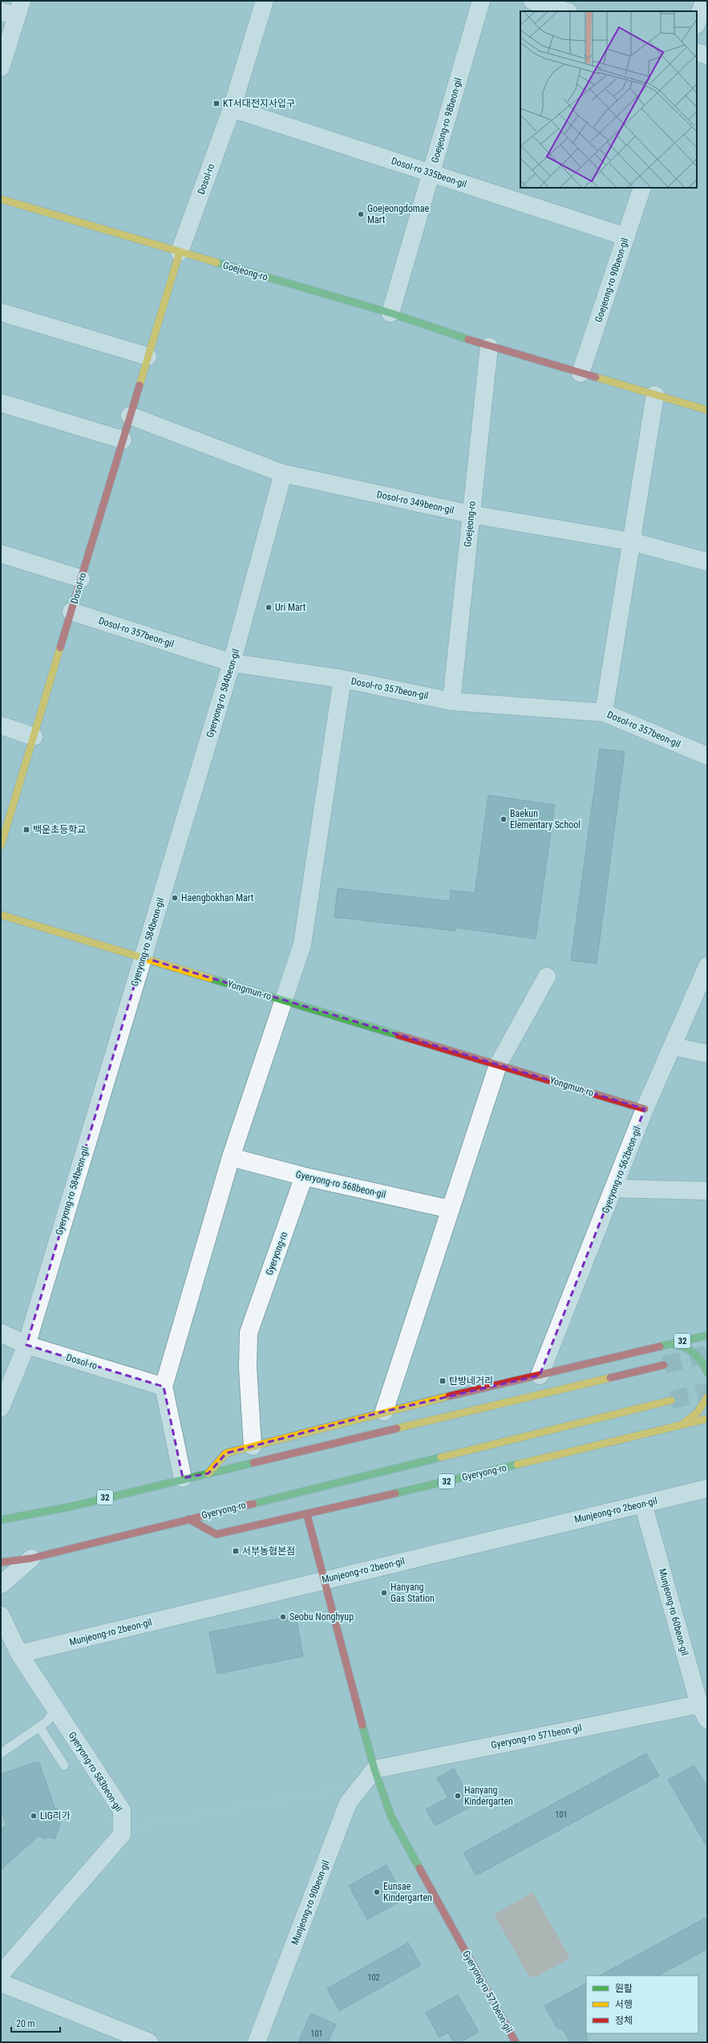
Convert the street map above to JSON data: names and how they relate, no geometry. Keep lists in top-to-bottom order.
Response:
{
  "streets": {
    "main road": [
      "Dosol-ro",
      "Goejeong-ro",
      "Yongmun-ro",
      "Gyeryong-ro",
      "32",
      "Gyeryong-ro 571beon-gil"
    ],
    "street": [
      "Goejeong-ro 98beon-gil",
      "Dosol-ro 335beon-gil",
      "Goejeong-ro 90beon-gil",
      "Dosol-ro 349beon-gil",
      "Dosol-ro 357beon-gil",
      "Gyeryong-ro 584beon-gil",
      "Gyeryong-ro 562beon-gil",
      "Gyeryong-ro 568beon-gil",
      "Munjeong-ro 2beon-gil",
      "Munjeong-ro 60beon-gil",
      "Gyeryong-ro 583beon-gil",
      "Munjeong-ro 90beon-gil"
    ]
  },
  "crossings": [
    ["Goejeong-ro 98beon-gil", "Dosol-ro 335beon-gil"],
    ["Goejeong-ro 98beon-gil", "Goejeong-ro"],
    ["Dosol-ro 335beon-gil", "Dosol-ro"],
    ["Dosol-ro 335beon-gil", "Goejeong-ro 90beon-gil"],
    ["Dosol-ro", "Goejeong-ro"],
    ["Dosol-ro", "Dosol-ro 349beon-gil"],
    ["Dosol-ro", "Dosol-ro 357beon-gil"],
    ["Dosol-ro", "Gyeryong-ro 584beon-gil"],
    ["Goejeong-ro", "Goejeong-ro 90beon-gil"],
    ["Goejeong-ro", "Dosol-ro 349beon-gil"],
    ["Goejeong-ro", "Dosol-ro 357beon-gil"],
    ["Dosol-ro 349beon-gil", "Gyeryong-ro 584beon-gil"],
    ["Dosol-ro 357beon-gil", "Gyeryong-ro 584beon-gil"],
    ["Gyeryong-ro 584beon-gil", "Yongmun-ro"],
    ["Yongmun-ro", "Gyeryong-ro 562beon-gil"],
    ["Gyeryong-ro 562beon-gil", "32"],
    ["Gyeryong-ro 568beon-gil", "Gyeryong-ro"],
    ["Gyeryong-ro", "32"],
    ["Gyeryong-ro", "Gyeryong-ro 571beon-gil"],
    ["Munjeong-ro 2beon-gil", "Munjeong-ro 60beon-gil"],
    ["Munjeong-ro 2beon-gil", "Gyeryong-ro 571beon-gil"],
    ["Munjeong-ro 2beon-gil", "Gyeryong-ro 583beon-gil"],
    ["Munjeong-ro 60beon-gil", "Gyeryong-ro 571beon-gil"],
    ["Gyeryong-ro 571beon-gil", "Munjeong-ro 90beon-gil"]
  ],
  "places": {
    "transit": [
      "KT서대전지사입구",
      "백운초등학교",
      "탄방네거리",
      "서부농협본점"
    ],
    "other": [
      "Goejeongdomae Mart",
      "Uri Mart",
      "Baekun Elementary School",
      "Haengbokhan Mart",
      "Hanyang Gas Station",
      "Seobu Nonghyup",
      "Hanyang Kindergarten",
      "LIG리가",
      "Eunsae Kindergarten"
    ]
  },
  "house_numbers": ["101", "102", "101"],
  "legend": ["원활", "서행", "정체"],
  "scale_bar": "20 m"
}
